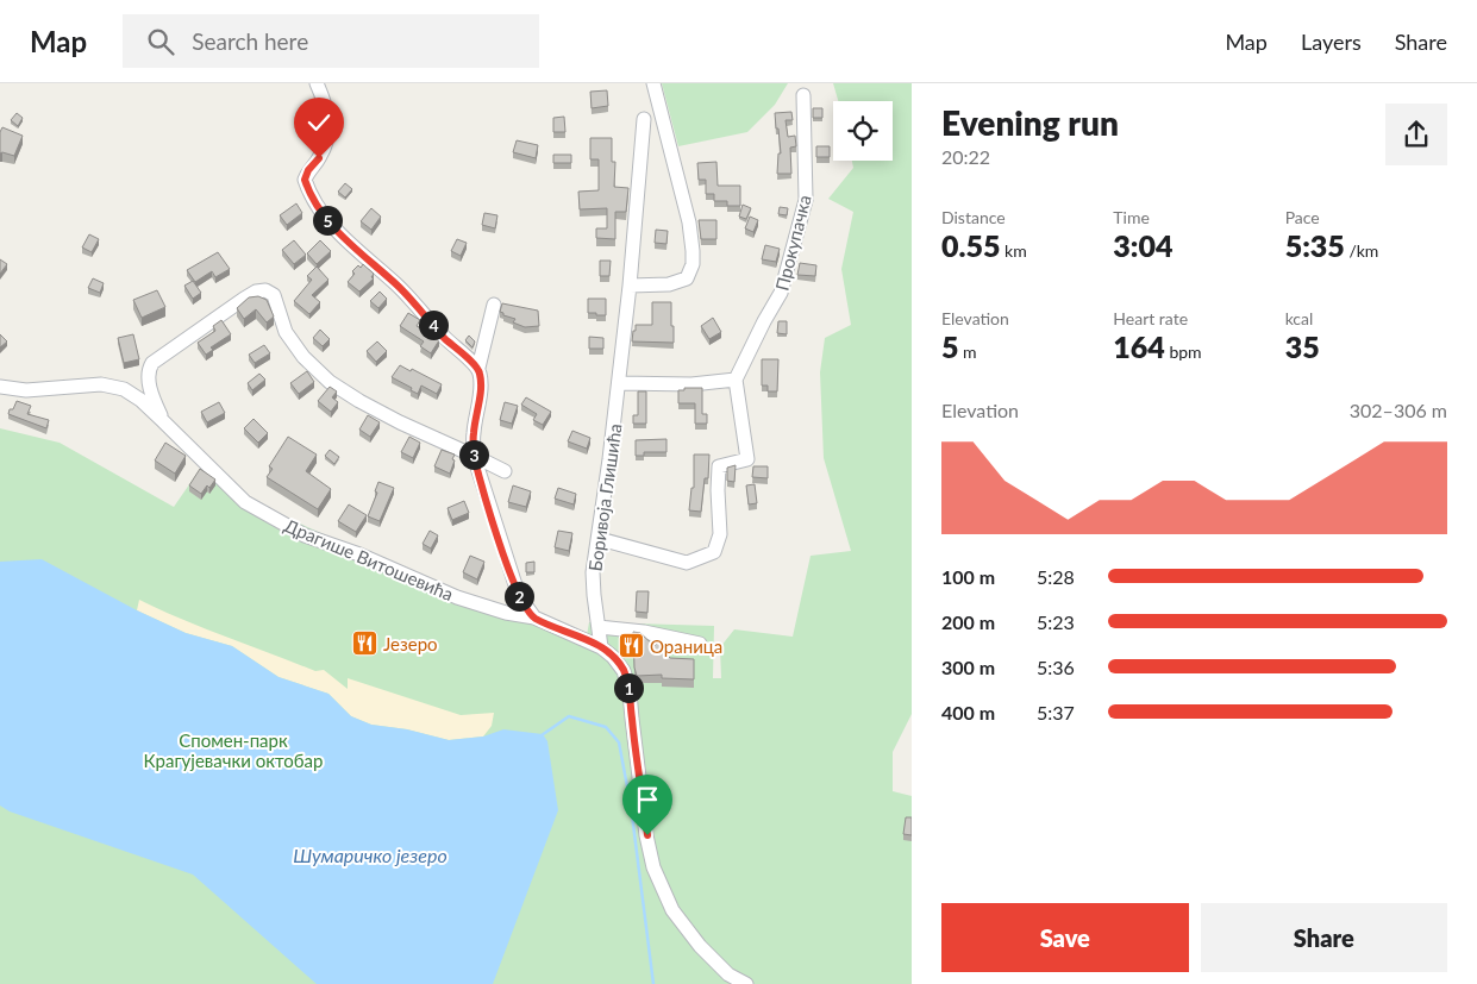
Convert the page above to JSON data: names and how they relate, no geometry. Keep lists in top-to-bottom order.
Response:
{
  "streets": {
    "street": ["Прокупачка", "Боривоја Глишића", "Драгише Витошевића"]
  },
  "crossings": [
    ["Боривоја Глишића", "Драгише Витошевића"]
  ],
  "water": ["Шумаричко језеро"],
  "parks": ["Спомен-парк Крагујевачки октобар"],
  "places": {
    "restaurant": ["Језеро", "Ораница"]
  },
  "page": {
    "header": "Map",
    "search": "Search here",
    "nav": ["Map", "Layers", "Share"],
    "heading": ["Evening run", "20:22"],
    "stats": [
      ["Distance", "0.55 km"],
      ["Time", "3:04"],
      ["Pace", "5:35 /km"],
      ["Elevation", "5 m"],
      ["Heart rate", "164 bpm"],
      ["kcal", "35"]
    ],
    "pins": [
      "5",
      "4",
      "3",
      "2",
      "1"
    ],
    "chart": ["Elevation", "302–306 m"],
    "list": [
      {
        "name": "100 m",
        "note": "5:28"
      },
      {
        "name": "200 m",
        "note": "5:23"
      },
      {
        "name": "300 m",
        "note": "5:36"
      },
      {
        "name": "400 m",
        "note": "5:37"
      }
    ],
    "buttons": ["Save", "Share"]
  }
}
